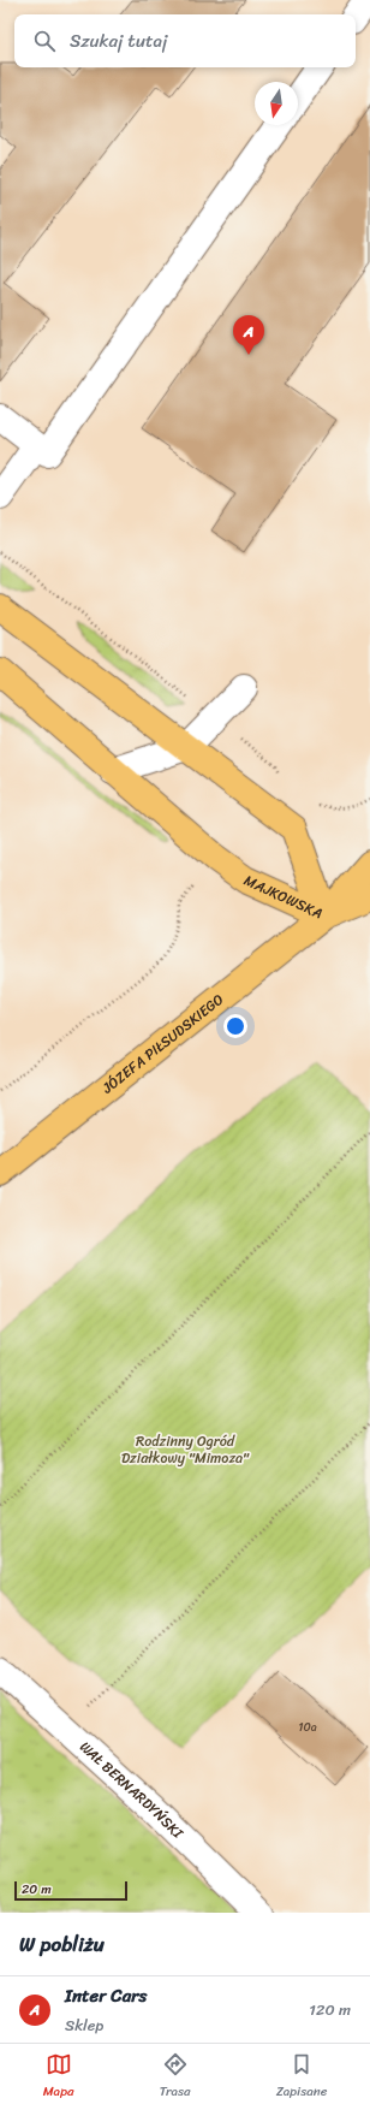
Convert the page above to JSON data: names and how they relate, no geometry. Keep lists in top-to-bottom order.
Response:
{
  "streets": {
    "main road": ["MAJKOWSKA", "JÓZEFA PIŁSUDSKIEGO"],
    "street": ["WAŁ BERNARDYŃSKI"]
  },
  "crossings": [
    ["MAJKOWSKA", "JÓZEFA PIŁSUDSKIEGO"]
  ],
  "parks": ["Rodzinny Ogród Działkowy \"Mimoza\""],
  "house_numbers": ["10a"],
  "scale_bar": "20 m",
  "north": "bottom",
  "page": {
    "search": "Szukaj tutaj",
    "pins": "A",
    "scale": "20 m",
    "heading": "W pobliżu",
    "list": [
      {
        "mark": "A",
        "name": "Inter Cars",
        "note": "Sklep",
        "value": "120 m"
      }
    ],
    "nav": ["Mapa", "Trasa", "Zapisane"]
  }
}
